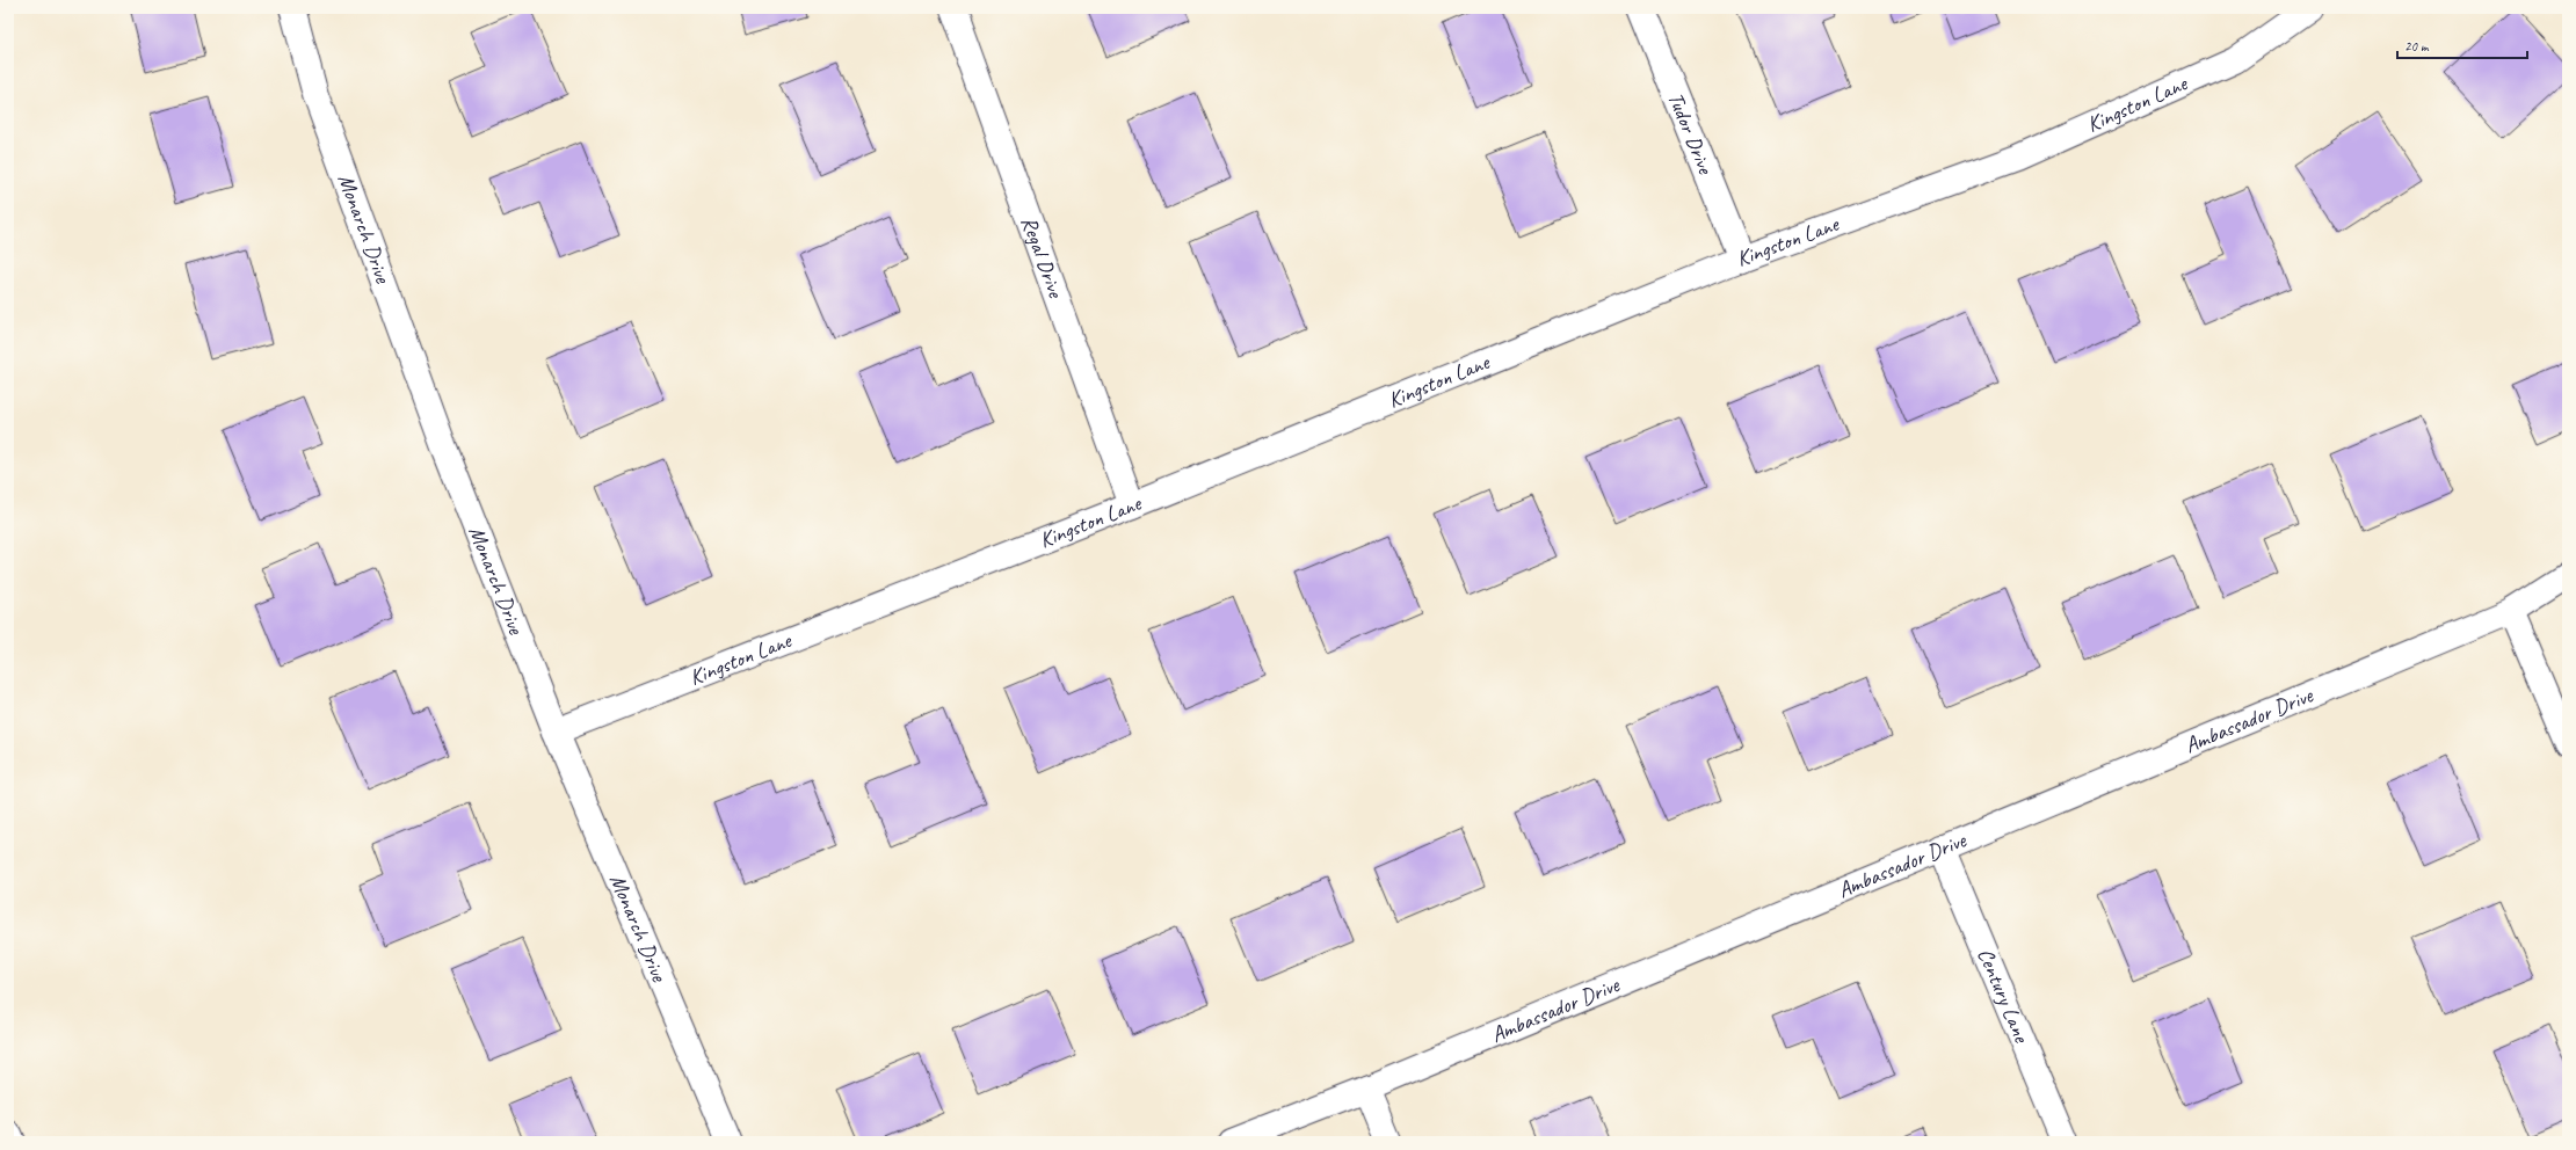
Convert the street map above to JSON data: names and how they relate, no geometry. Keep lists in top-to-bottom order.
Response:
{
  "streets": {
    "street": [
      "Kingston Lane",
      "Tudor Drive",
      "Monarch Drive",
      "Regal Drive",
      "Ambassador Drive",
      "Century Lane"
    ]
  },
  "crossings": [
    ["Kingston Lane", "Tudor Drive"],
    ["Kingston Lane", "Monarch Drive"],
    ["Kingston Lane", "Regal Drive"],
    ["Ambassador Drive", "Century Lane"]
  ],
  "scale_bar": "20 m"
}
